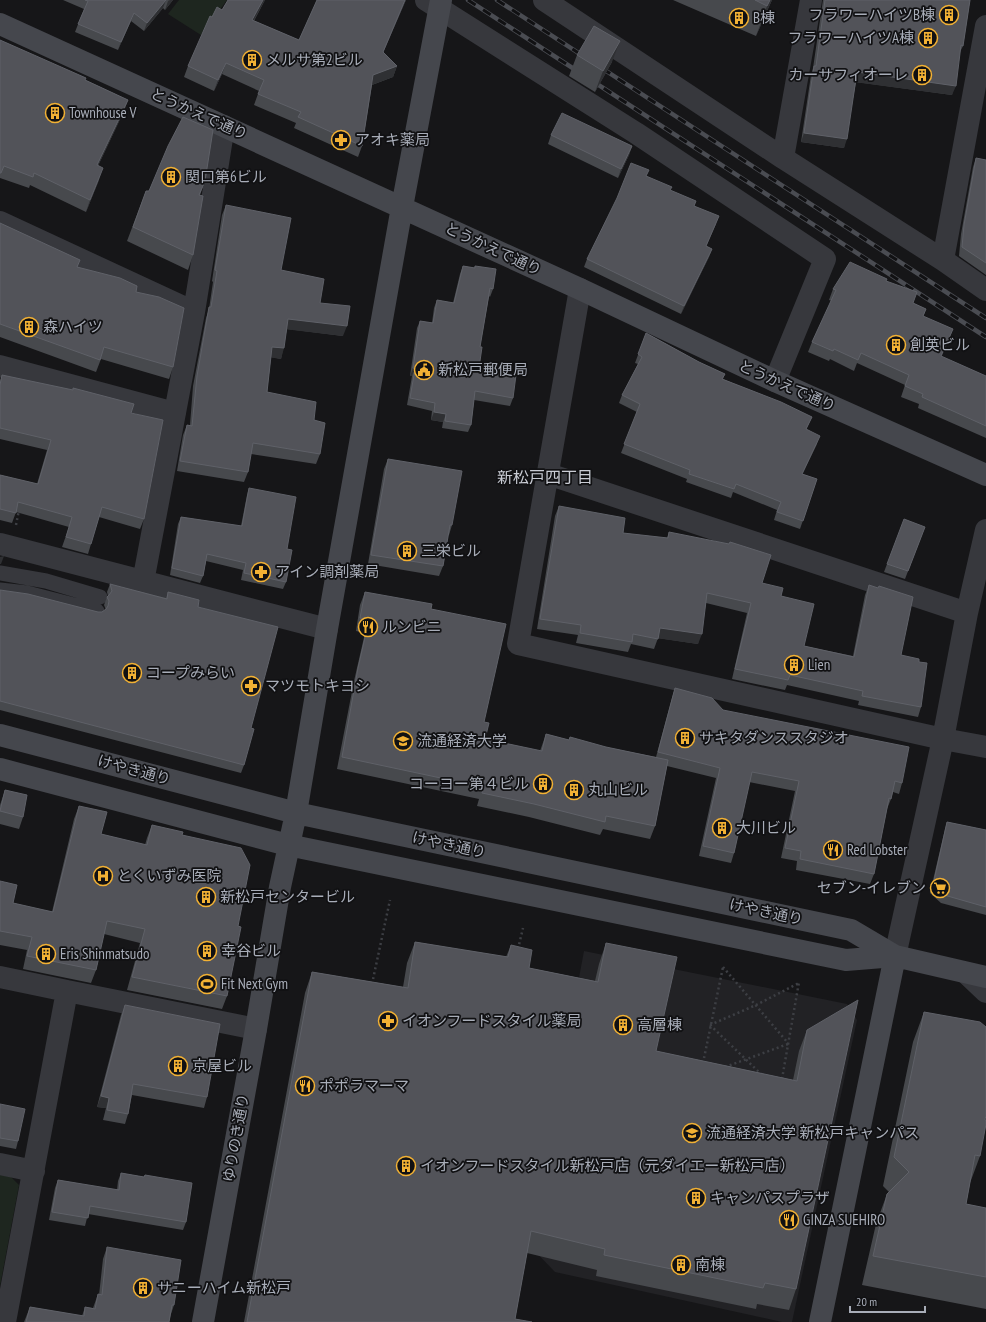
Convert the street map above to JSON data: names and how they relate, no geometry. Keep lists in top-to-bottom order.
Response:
{
  "streets": {
    "street": ["とうかえで通り", "けやき通り", "ゆりのき通り"]
  },
  "crossings": [
    ["とうかえで通り", "ゆりのき通り"],
    ["けやき通り", "ゆりのき通り"]
  ],
  "districts": ["新松戸四丁目"],
  "places": {
    "building": [
      "フラワーハイツB棟",
      "B棟",
      "フラワーハイツA棟",
      "メルサ第2ビル",
      "カーサフィオーレ",
      "Townhouse V",
      "関口第6ビル",
      "森ハイツ",
      "創英ビル",
      "三栄ビル",
      "Lien",
      "コープみらい",
      "サキタダンススタジオ",
      "コーヨー第４ビル",
      "丸山ビル",
      "大川ビル",
      "新松戸センタービル",
      "幸谷ビル",
      "Eris Shinmatsudo",
      "高層棟",
      "京屋ビル",
      "イオンフードスタイル新松戸店（元ダイエー新松戸店）",
      "キャンパスプラザ",
      "南棟",
      "サニーハイム新松戸"
    ],
    "pharmacy": [
      "アオキ薬局",
      "アイン調剤薬局",
      "マツモトキヨシ",
      "イオンフードスタイル薬局"
    ],
    "public building": ["新松戸郵便局"],
    "restaurant": [
      "ルンビニ",
      "Red Lobster",
      "ポポラマーマ",
      "GINZA SUEHIRO"
    ],
    "school or university": ["流通経済大学", "流通経済大学 新松戸キャンパス"],
    "hospital": ["とくいずみ医院"],
    "supermarket": ["セブン-イレブン"],
    "sports": ["Fit Next Gym"]
  },
  "scale_bar": "20 m"
}
